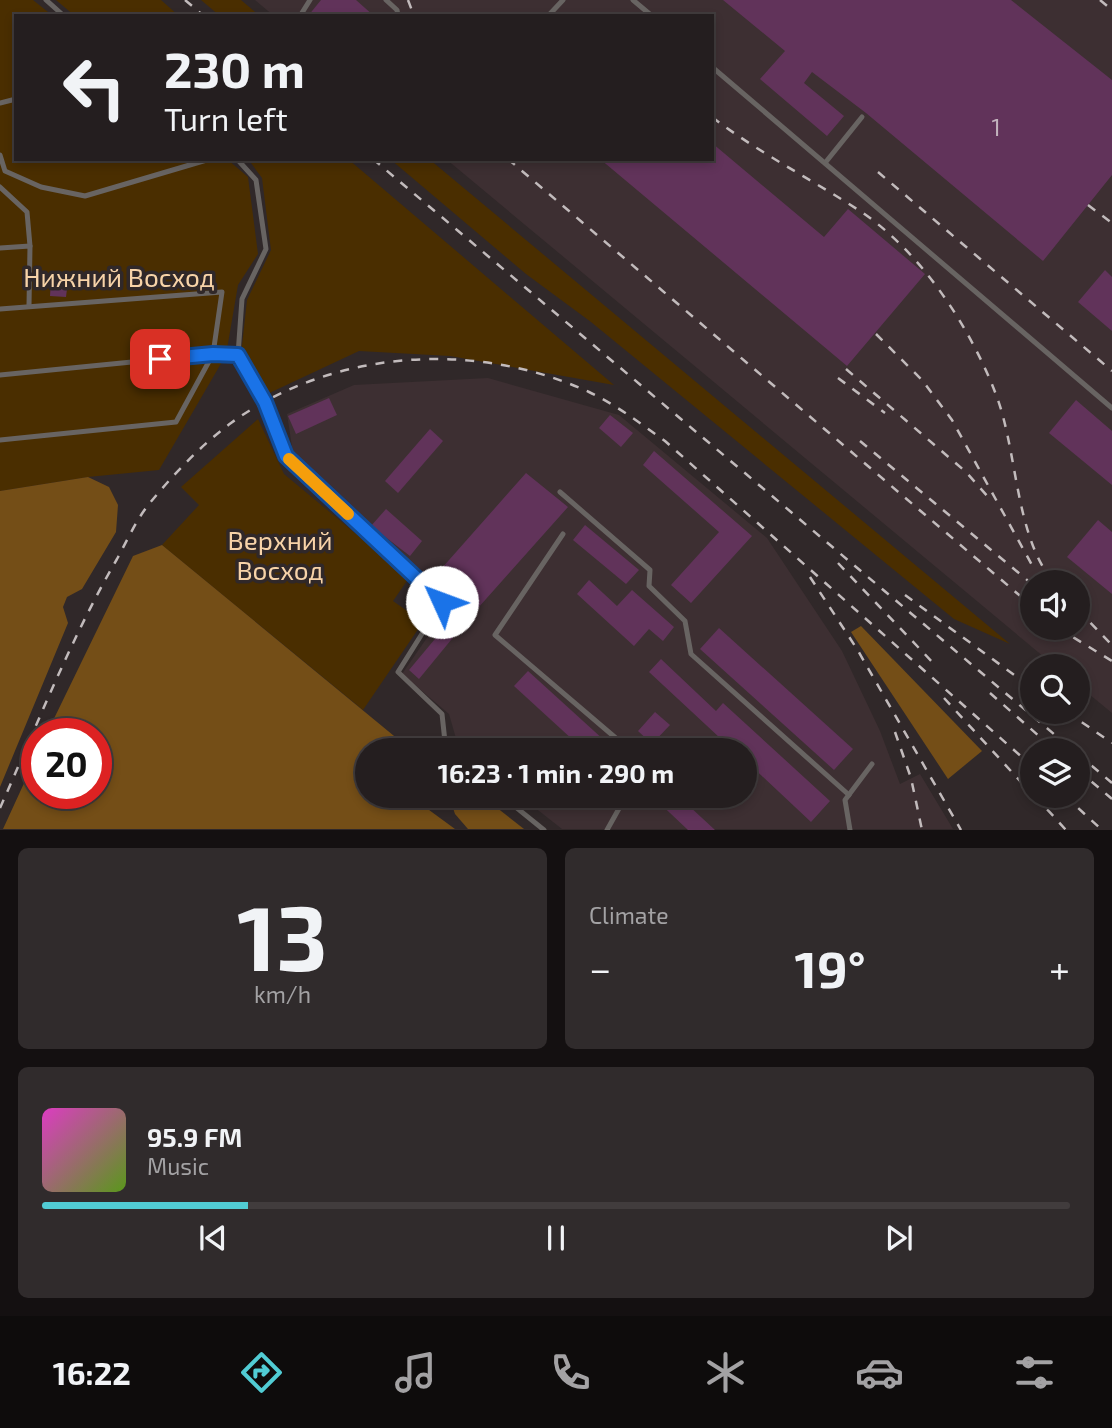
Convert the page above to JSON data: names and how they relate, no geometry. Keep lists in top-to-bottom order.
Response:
{
  "parks": ["Нижний Восход", "Верхний Восход"],
  "house_numbers": ["1"],
  "page": {
    "turn": ["230 m", "Turn left"],
    "limit": "20",
    "trip": "16:23 · 1 min · 290 m",
    "tile": [
      ["13", "km/h"],
      "Climate"
    ],
    "heat": ["−", "19°", "+"],
    "song": ["95.9 FM", "Music"],
    "tabs": "16:22"
  }
}
